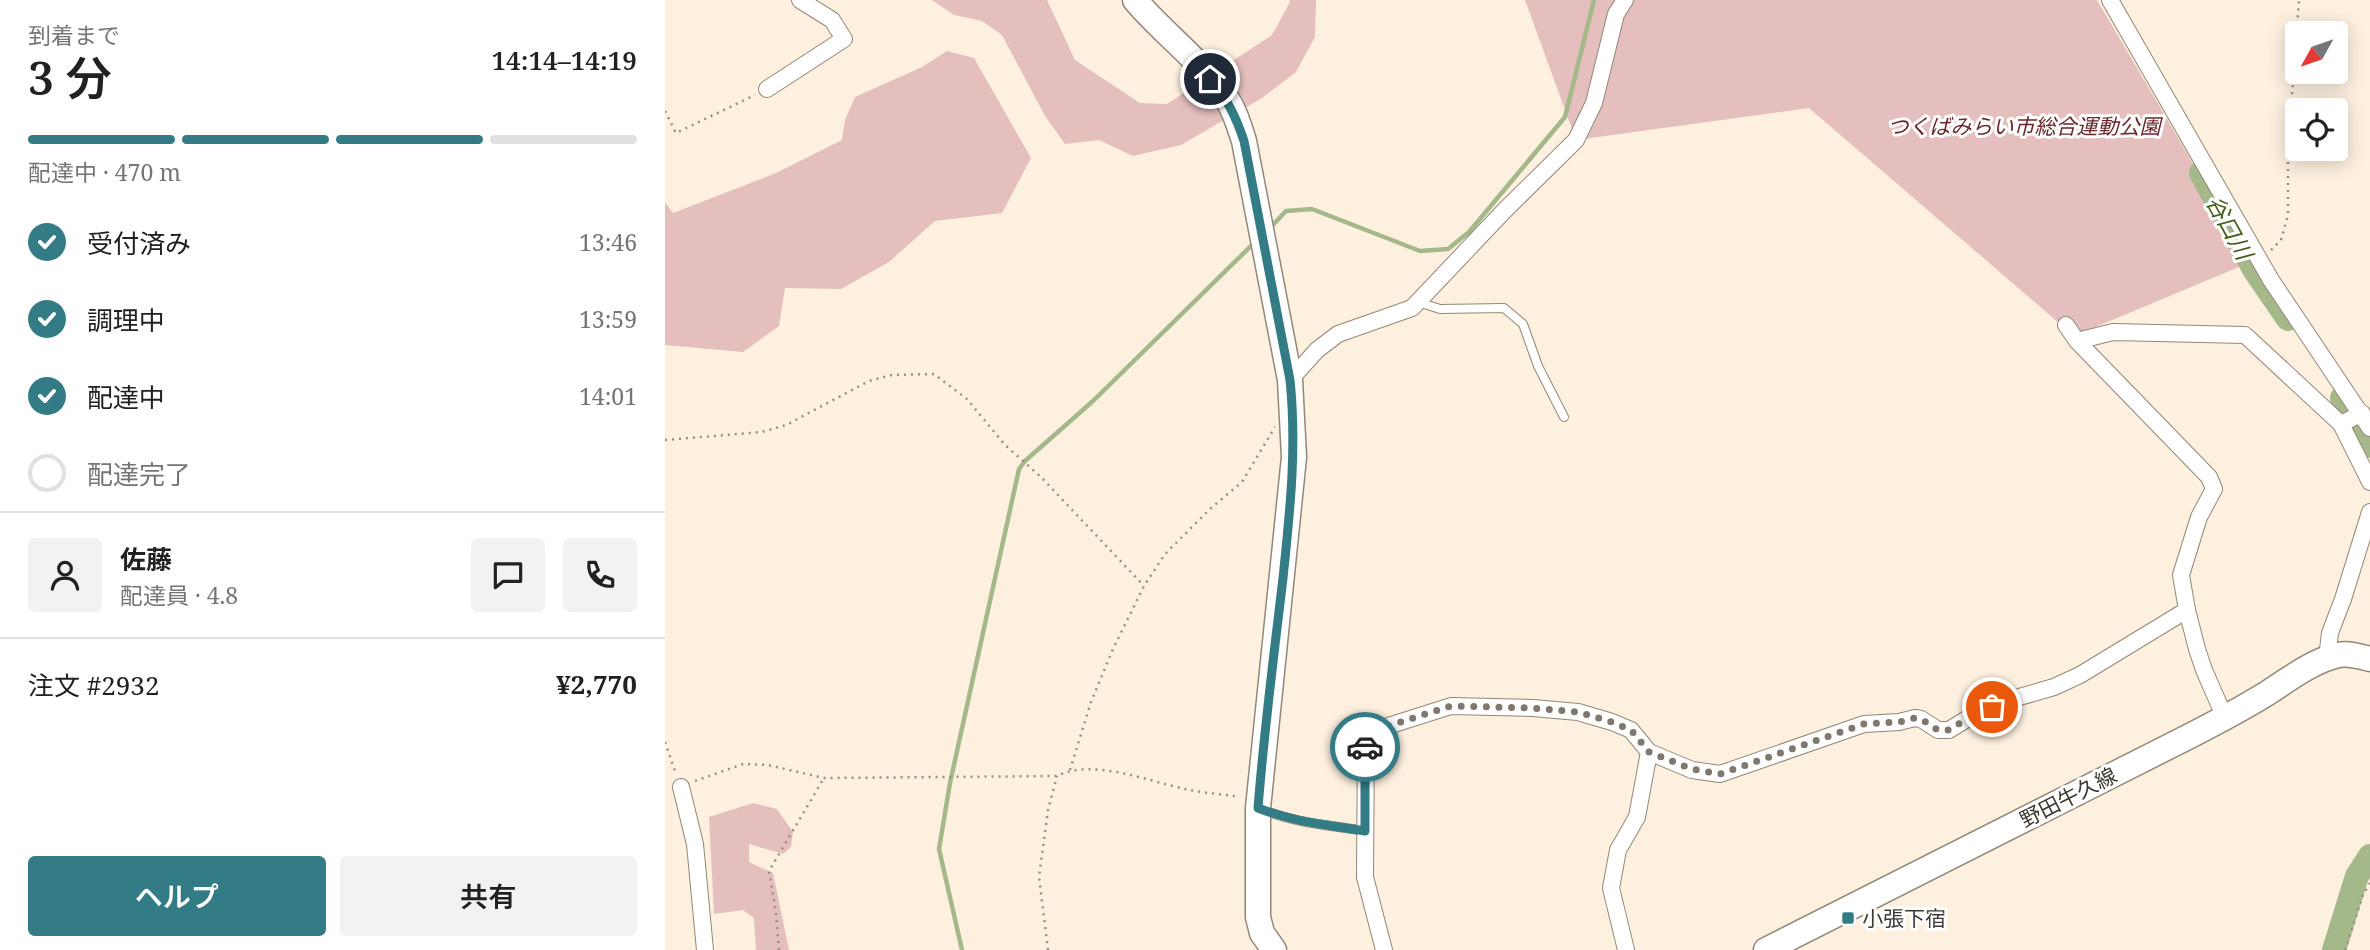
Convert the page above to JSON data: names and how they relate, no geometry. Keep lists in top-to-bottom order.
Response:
{
  "streets": {
    "main road": ["野田牛久線"]
  },
  "water": ["谷口川"],
  "parks": ["つくばみらい市総合運動公園"],
  "places": {
    "transit": ["小張下宿"]
  },
  "north": "bottom left",
  "page": {
    "heading": ["3 分", "到着まで", "14:14–14:19"],
    "panel": [
      "佐藤",
      "配達員 · 4.8",
      "注文 #2932",
      "¥2,770"
    ],
    "bar": "配達中 · 470 m",
    "list": [
      ["受付済み", "13:46"],
      ["調理中", "13:59"],
      ["配達中", "14:01"],
      "配達完了"
    ],
    "buttons": ["ヘルプ", "共有"]
  }
}
